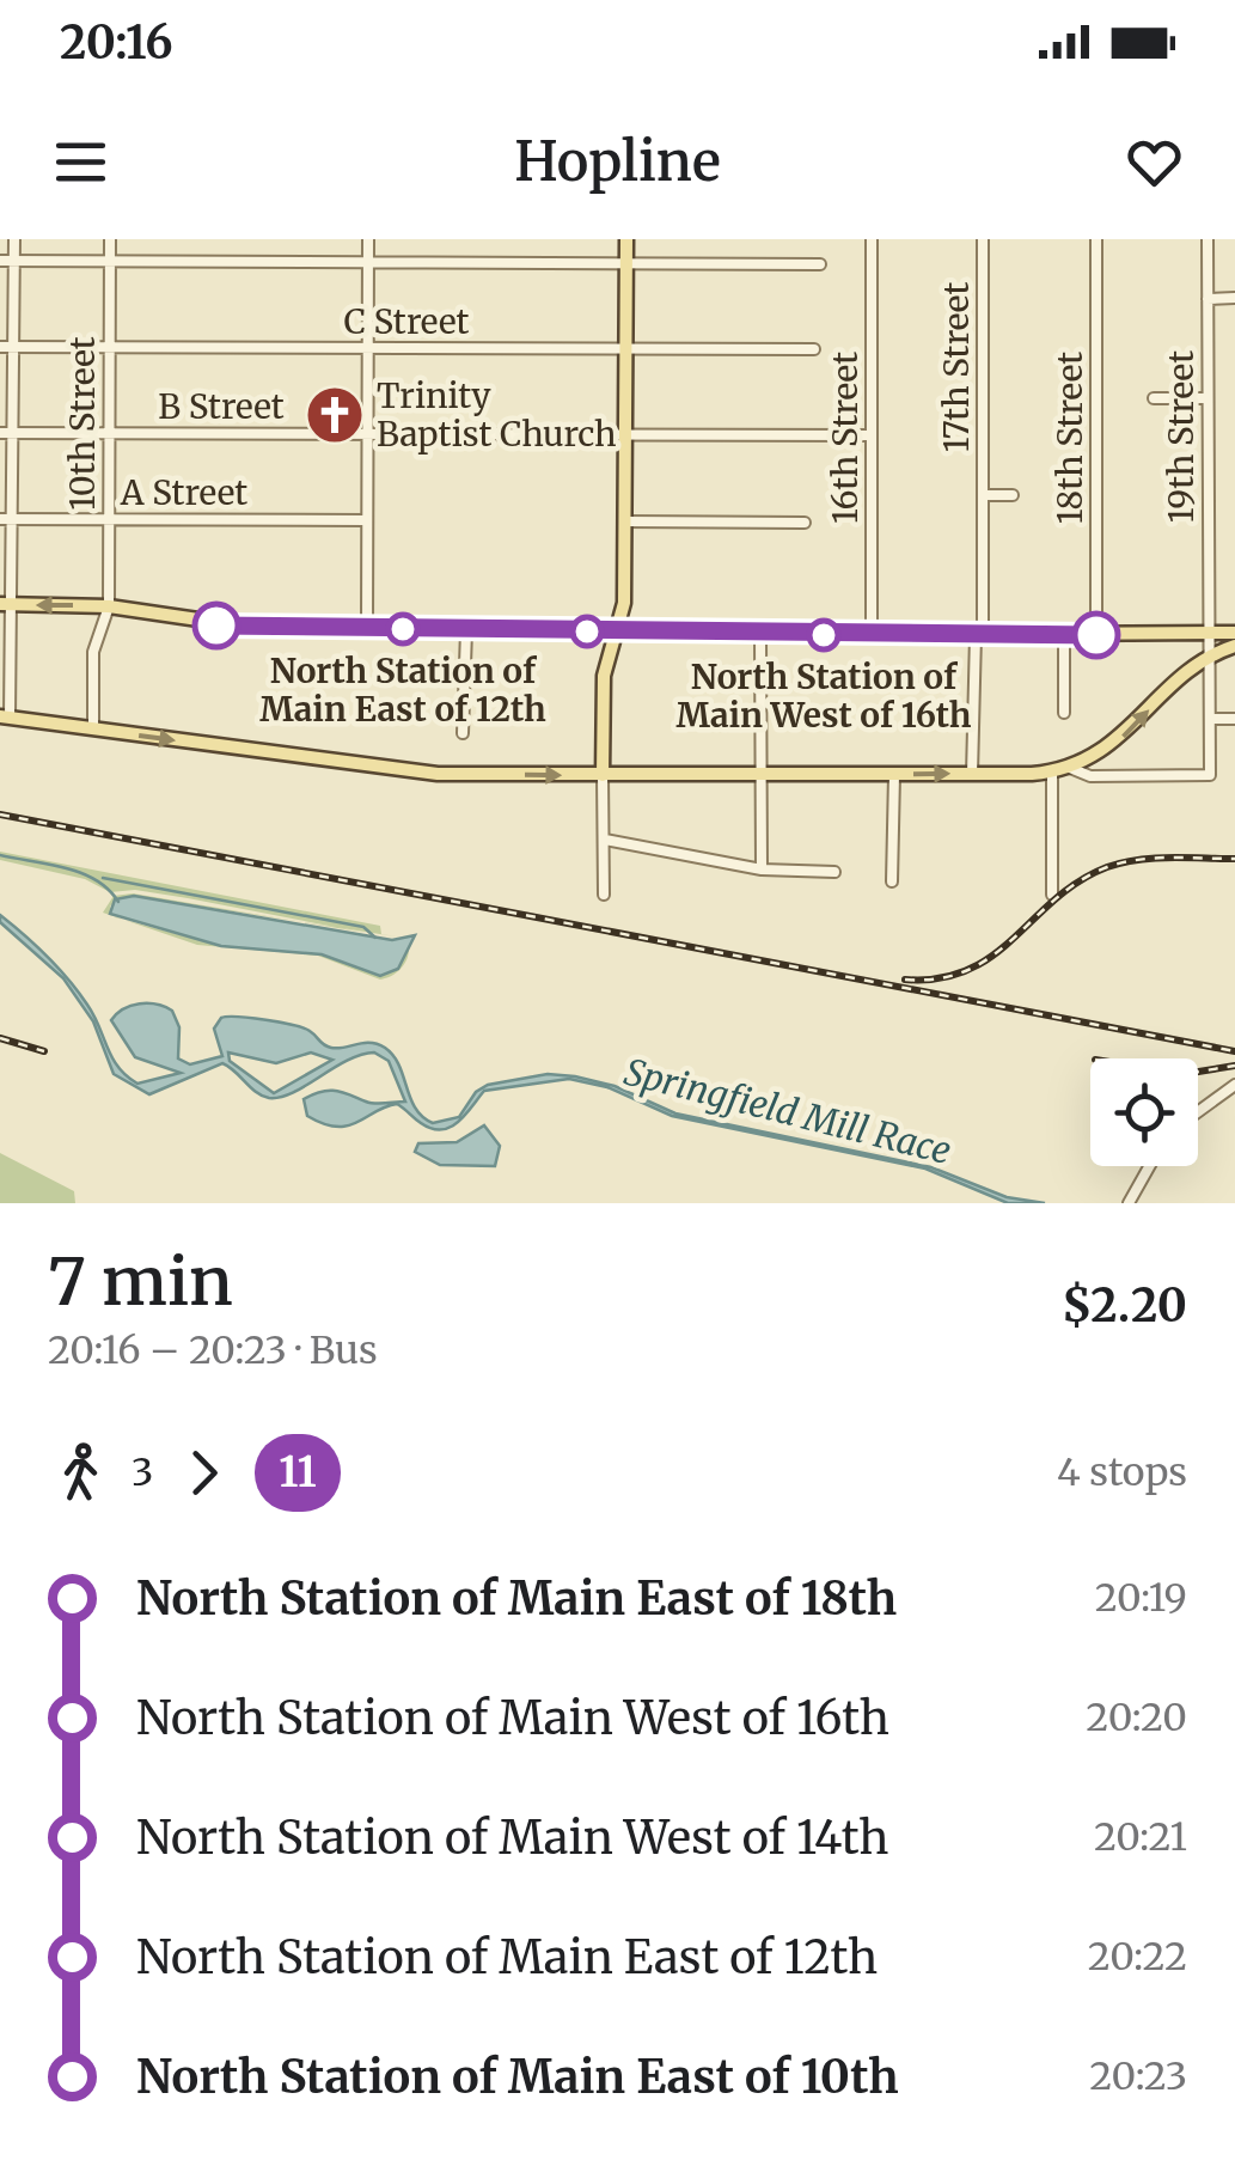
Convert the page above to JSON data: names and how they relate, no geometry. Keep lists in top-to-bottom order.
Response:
{
  "streets": {
    "street": [
      "C Street",
      "17th Street",
      "B Street",
      "10th Street",
      "19th Street",
      "16th Street",
      "18th Street",
      "A Street"
    ]
  },
  "crossings": [
    ["C Street", "10th Street"],
    ["B Street", "10th Street"],
    ["B Street", "16th Street"],
    ["10th Street", "A Street"]
  ],
  "water": ["Springfield Mill Race"],
  "places": {
    "church": ["Trinity Baptist Church"],
    "other": ["North Station of Main East of 12th", "North Station of Main West of 16th"]
  },
  "lines": ["bus line 11"],
  "page": {
    "status": "20:16",
    "header": "Hopline",
    "heading": ["7 min", "20:16 – 20:23 · Bus", "$2.20"],
    "legs": ["3", "11", "4 stops"],
    "list": [
      {
        "name": "North Station of Main East of 18th",
        "value": "20:19"
      },
      {
        "name": "North Station of Main West of 16th",
        "value": "20:20"
      },
      {
        "name": "North Station of Main West of 14th",
        "value": "20:21"
      },
      {
        "name": "North Station of Main East of 12th",
        "value": "20:22"
      },
      {
        "name": "North Station of Main East of 10th",
        "value": "20:23"
      }
    ]
  }
}
